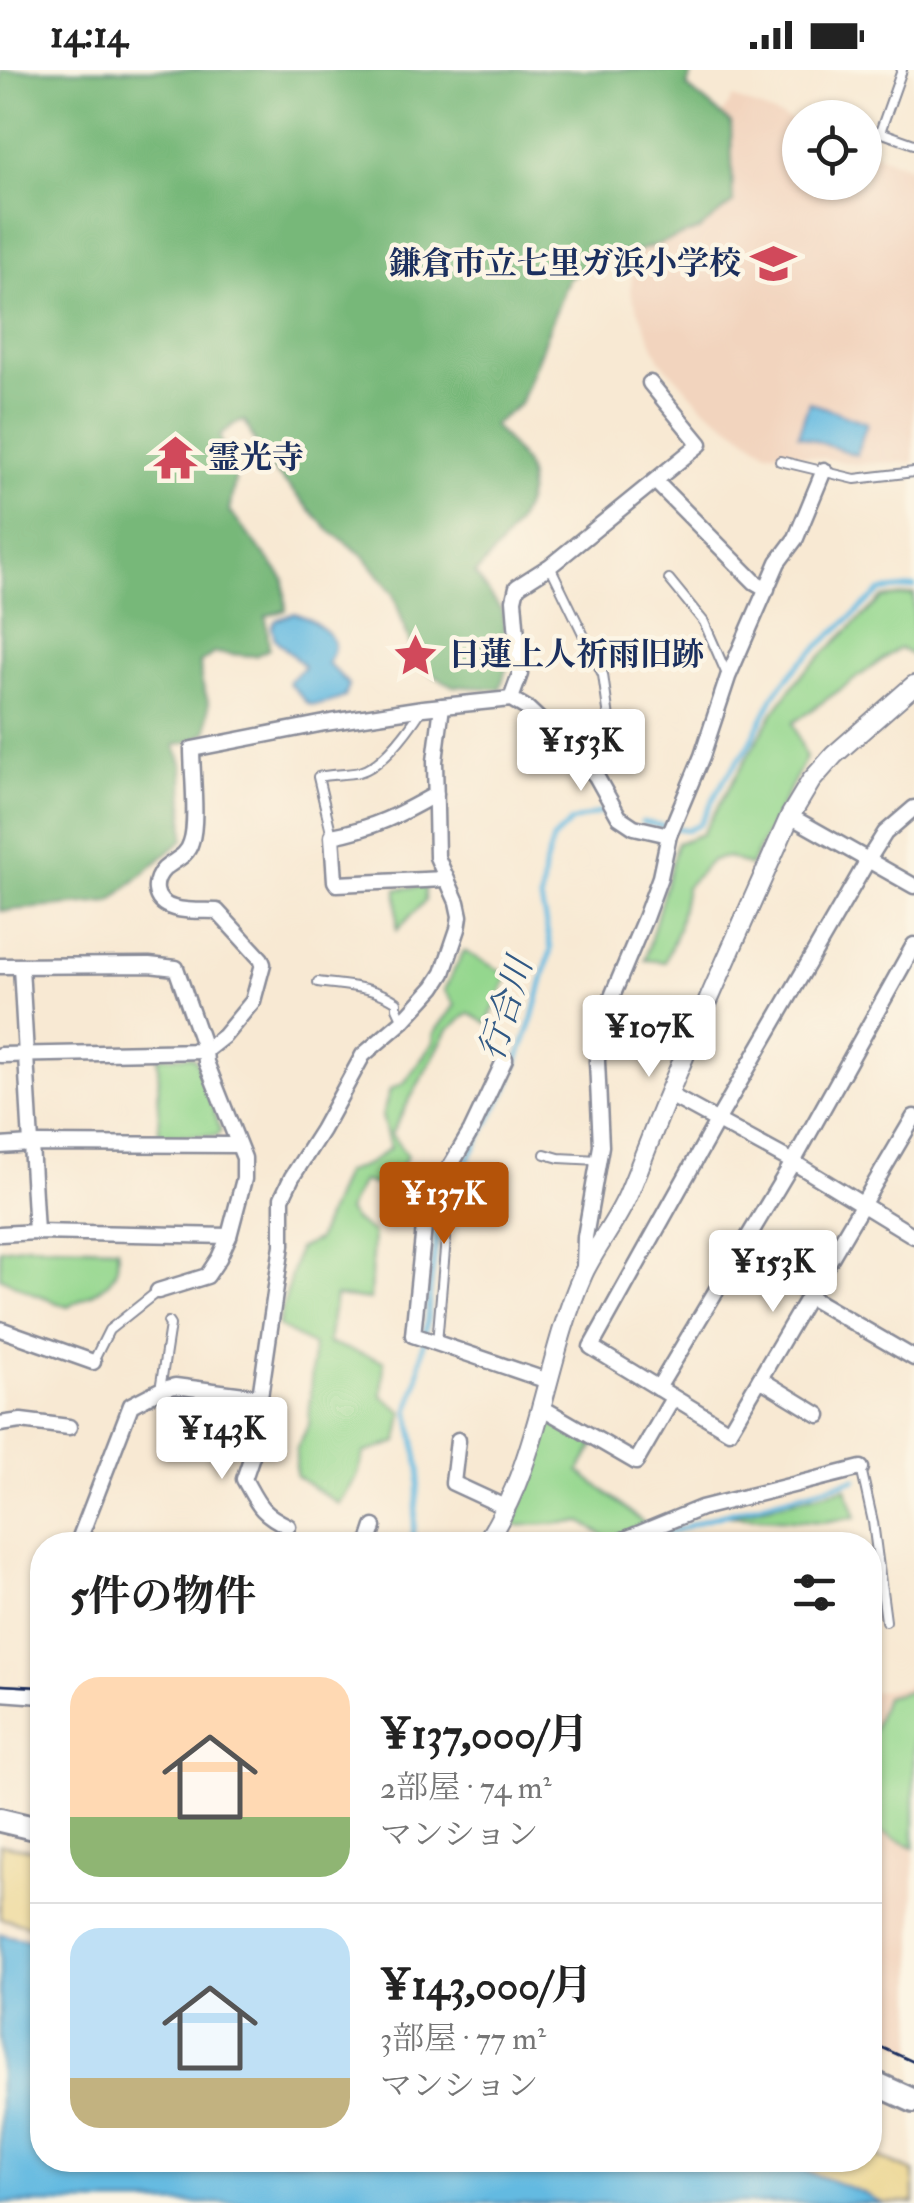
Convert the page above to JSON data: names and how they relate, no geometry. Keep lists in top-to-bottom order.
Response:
{
  "water": ["行合川"],
  "places": {
    "school or university": ["鎌倉市立七里ガ浜小学校"],
    "temple": ["霊光寺"],
    "place": ["日蓮上人祈雨旧跡"]
  },
  "page": {
    "status": "14:14",
    "price": [
      "¥153K",
      "¥107K",
      "¥137K",
      "¥153K",
      "¥143K"
    ],
    "heading": "5件の物件",
    "list": [
      {
        "name": "¥137,000/月",
        "note": "2部屋 · 74 m² · マンション"
      },
      {
        "name": "¥143,000/月",
        "note": "3部屋 · 77 m² · マンション"
      }
    ]
  }
}
